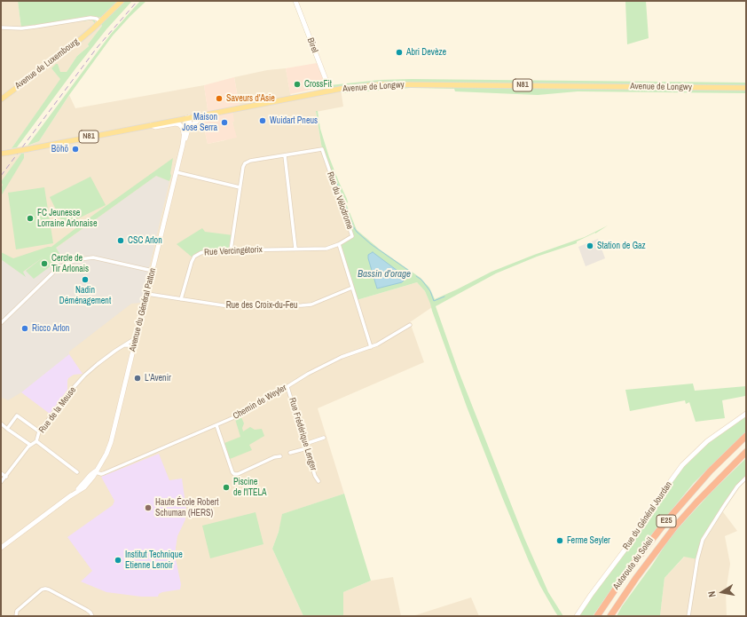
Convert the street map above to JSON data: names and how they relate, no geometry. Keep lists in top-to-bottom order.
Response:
{
  "streets": {
    "highway": ["E25", "Autoroute du Soleil"],
    "main road": [
      "Birel",
      "Avenue de Luxembourg",
      "N81",
      "Avenue de Longwy",
      "Avenue du Général Patton",
      "Rue du Général Jourdan"
    ],
    "street": [
      "Rue du Vélodrome",
      "Rue Vercingétorix",
      "Rue des Croix-du-Feu",
      "Chemin de Weyler",
      "Rue de la Meuse",
      "Rue Frédérique Lenger"
    ]
  },
  "crossings": [
    ["Birel", "Avenue de Longwy"],
    ["N81", "Avenue de Longwy"],
    ["N81", "Avenue du Général Patton"],
    ["Rue du Vélodrome", "Rue Vercingétorix"],
    ["Rue Vercingétorix", "Rue des Croix-du-Feu"],
    ["Rue des Croix-du-Feu", "Avenue du Général Patton"],
    ["Avenue du Général Patton", "Chemin de Weyler"],
    ["Avenue du Général Patton", "Rue de la Meuse"],
    ["Chemin de Weyler", "Rue Frédérique Lenger"]
  ],
  "water": ["Bassin d'orage"],
  "places": [
    "Abri Devèze",
    "CrossFit",
    "Saveurs d'Asie",
    "Wuidart Pneus",
    "Maison Jose Serra",
    "Böhö",
    "FC Jeunesse Lorraine Arlonaise",
    "CSC Arlon",
    "Station de Gaz",
    "Cercle de Tir Arlonais",
    "Nadin Déménagement",
    "Ricco Arlon",
    "L'Avenir",
    "Piscine de l'ITELA",
    "Haute École Robert Schuman (HERS)",
    "Ferme Seyler",
    "Institut Technique Etienne Lenoir"
  ],
  "north": "left"
}
